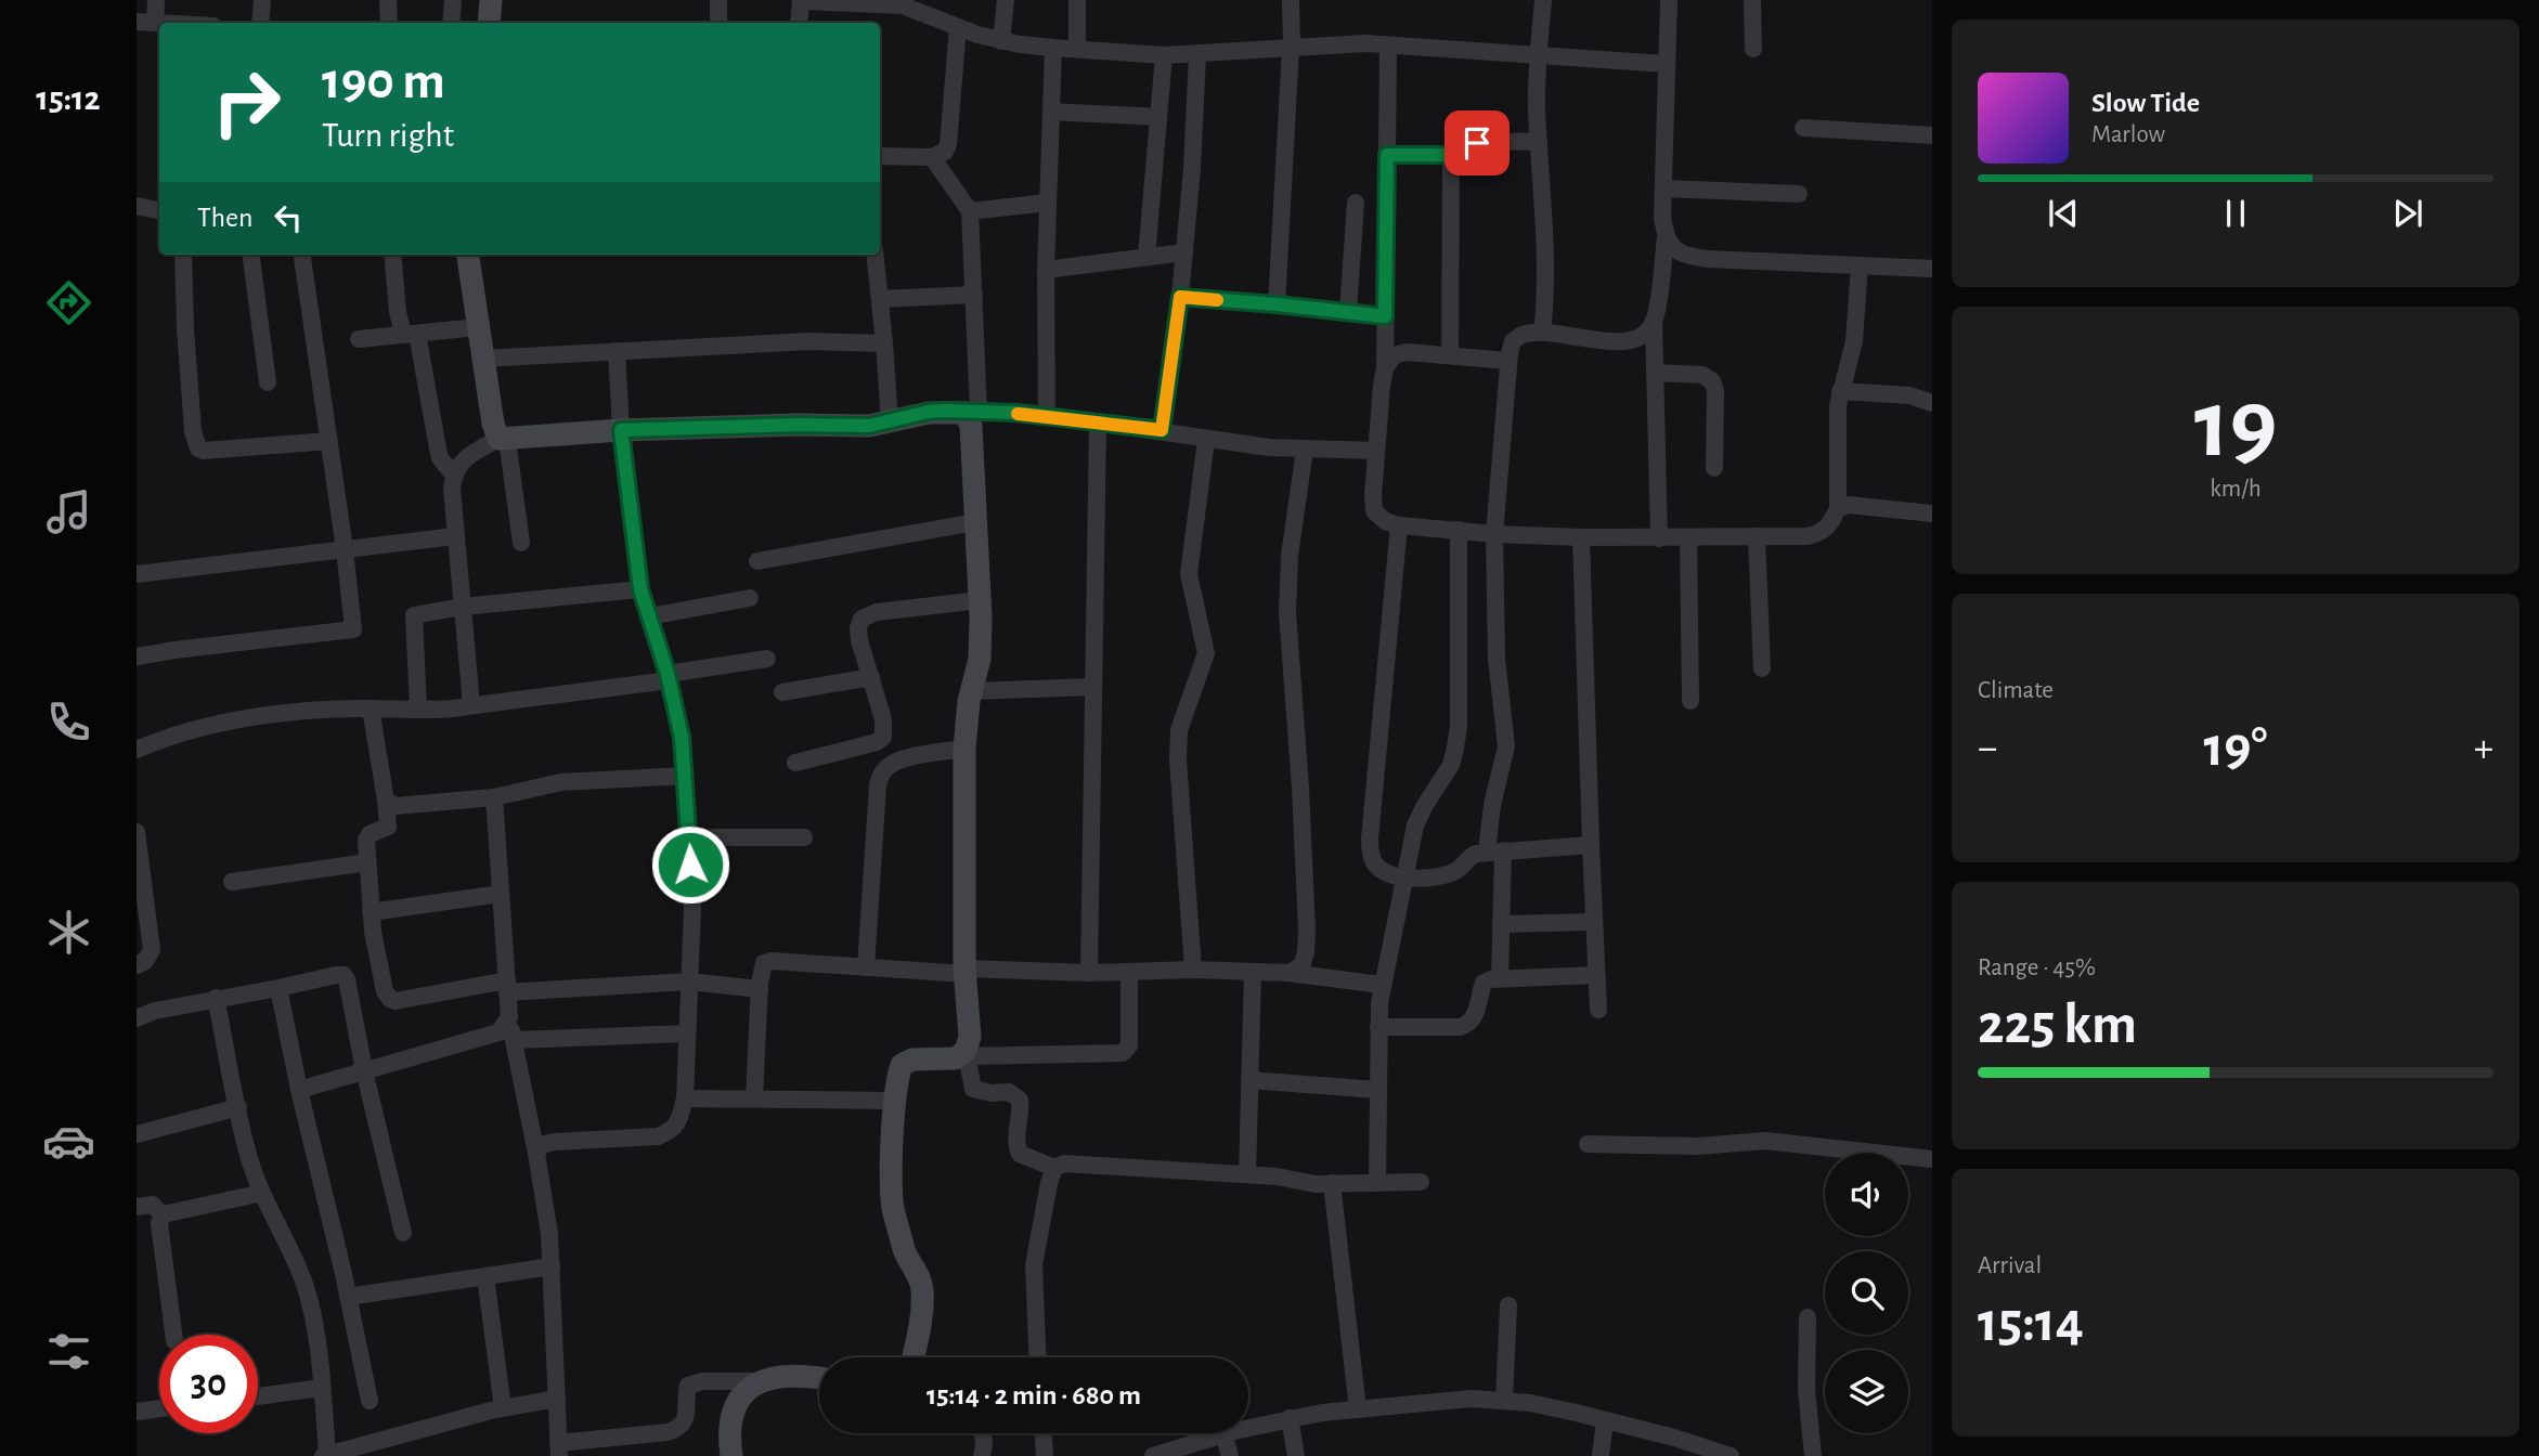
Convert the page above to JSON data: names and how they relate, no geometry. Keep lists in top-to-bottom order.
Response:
{
  "page": {
    "tabs": "15:12",
    "turn": ["190 m", "Turn right"],
    "song": ["Slow Tide", "Marlow"],
    "then": "Then",
    "tile": [
      ["19", "km/h"],
      "Climate",
      ["Range · 45%", "225 km"],
      ["Arrival", "15:14"]
    ],
    "heat": ["−", "19°", "+"],
    "limit": "30",
    "trip": "15:14 · 2 min · 680 m"
  }
}
